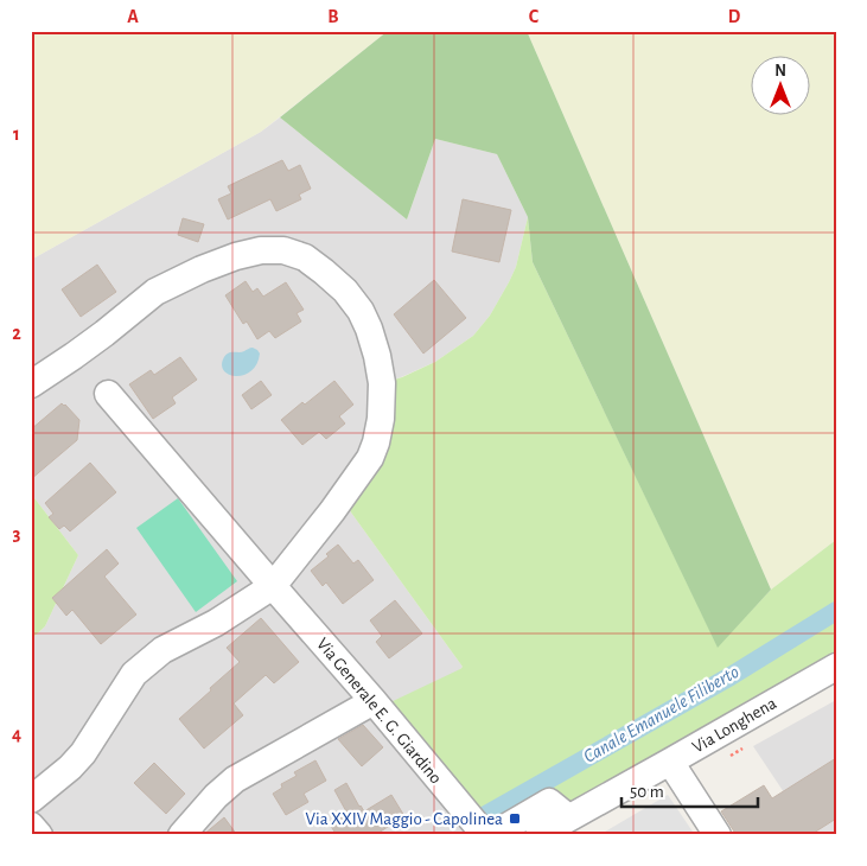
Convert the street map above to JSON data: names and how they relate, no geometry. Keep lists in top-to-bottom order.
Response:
{
  "streets": {
    "street": ["Via Generale E. G. Giardino", "Via Longhena"]
  },
  "water": ["Canale Emanuele Filiberto"],
  "places": {
    "transit": ["Via XXIV Maggio - Capolinea"]
  },
  "scale_bar": "50 m",
  "north": "top",
  "grid": {
    "columns": [
      "A",
      "B",
      "C",
      "D"
    ],
    "rows": [
      "1",
      "2",
      "3",
      "4"
    ]
  }
}
